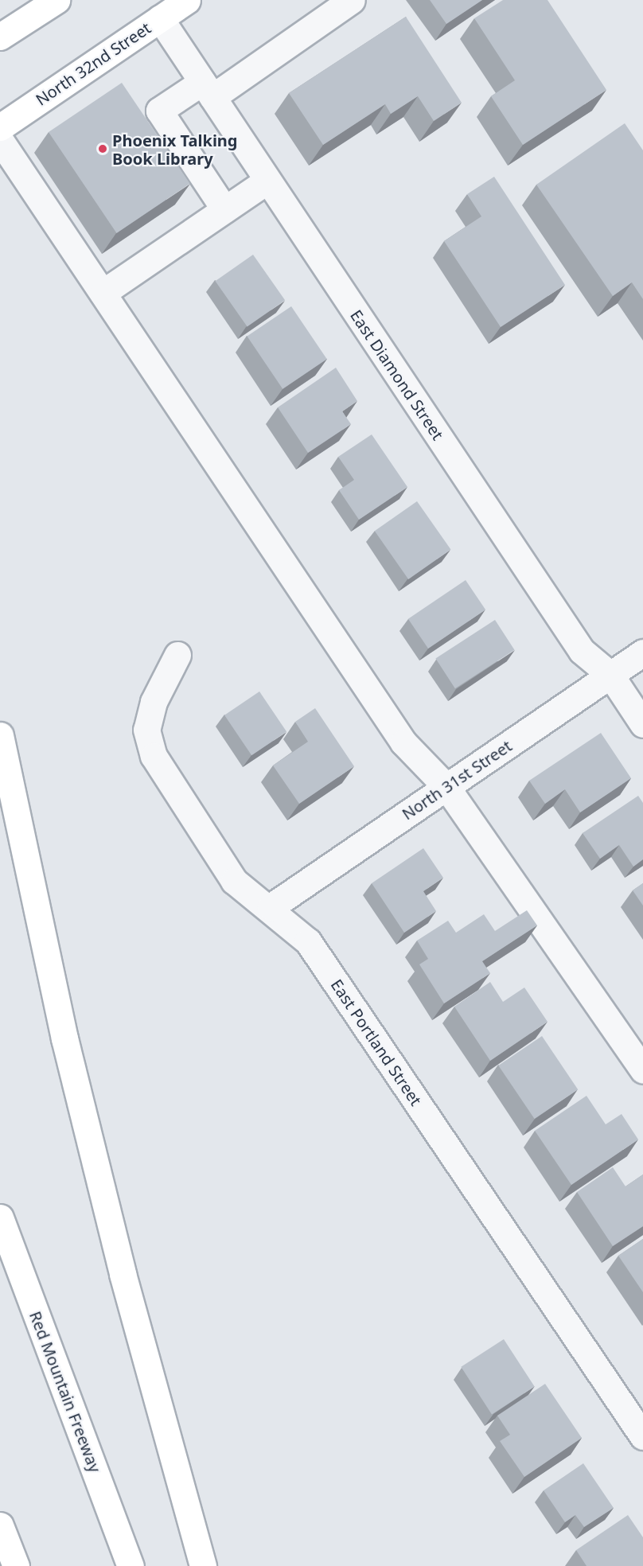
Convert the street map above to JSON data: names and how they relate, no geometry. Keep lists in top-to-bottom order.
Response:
{
  "streets": {
    "main road": ["North 32nd Street", "Red Mountain Freeway"],
    "street": ["East Diamond Street", "North 31st Street", "East Portland Street"]
  },
  "crossings": [
    ["North 32nd Street", "East Diamond Street"],
    ["East Diamond Street", "North 31st Street"],
    ["North 31st Street", "East Portland Street"]
  ],
  "places": ["Phoenix Talking Book Library"]
}
